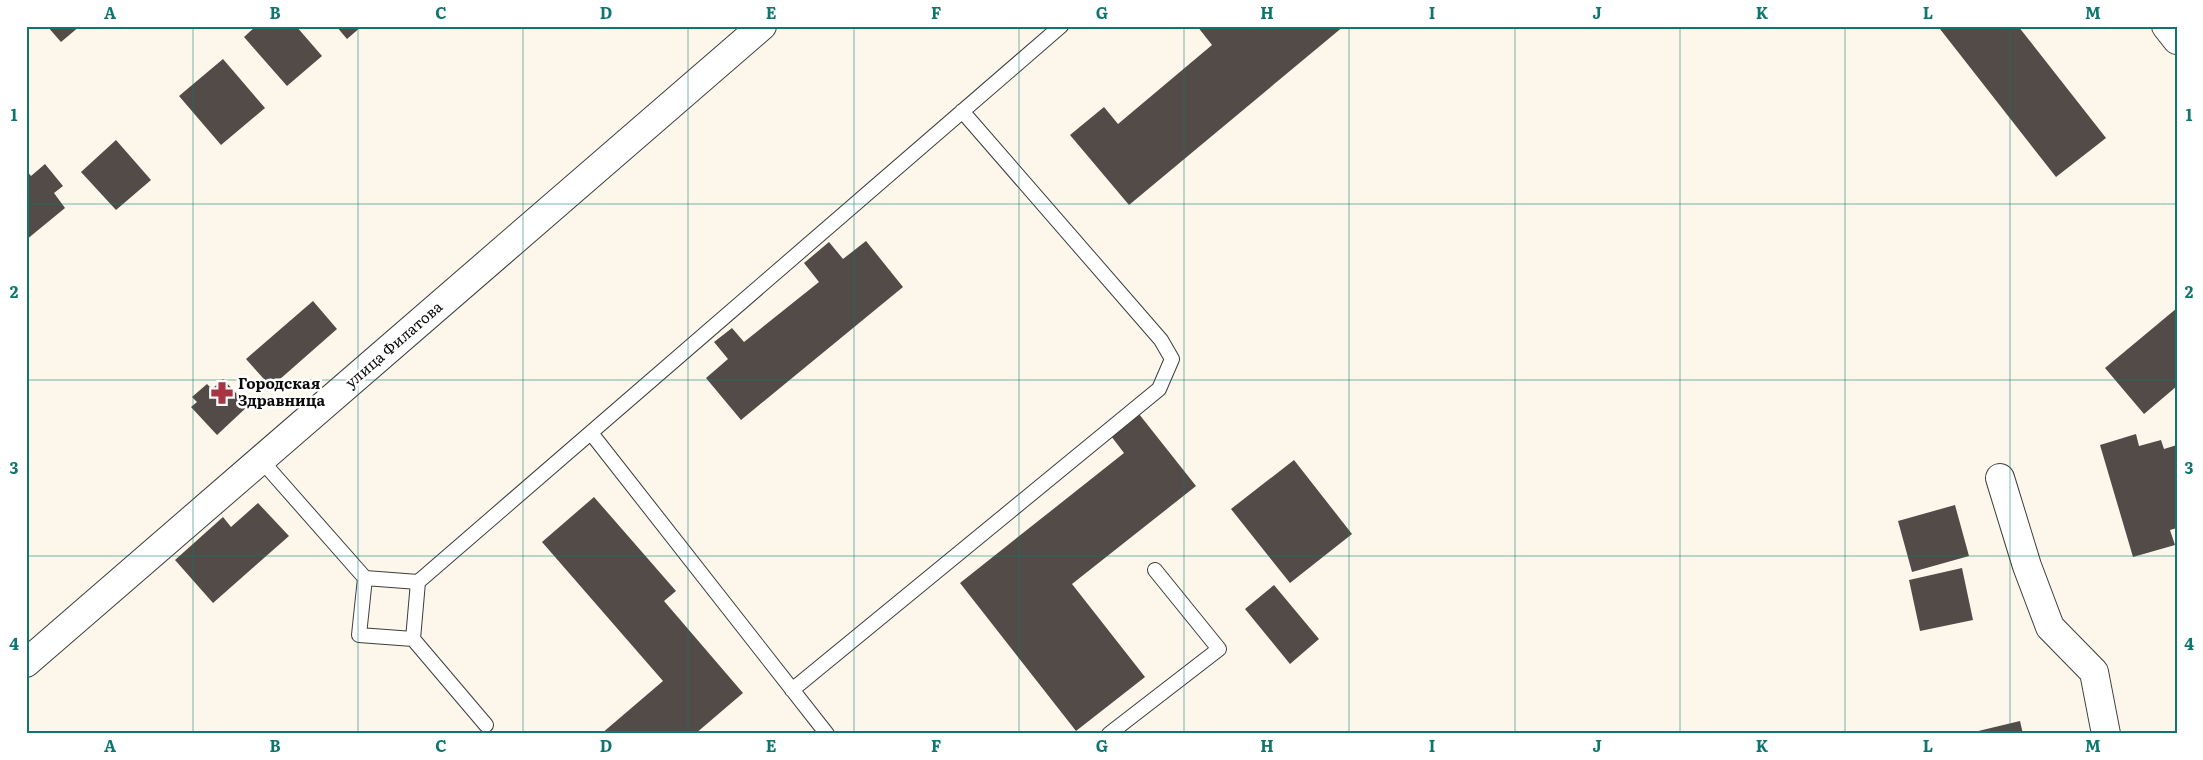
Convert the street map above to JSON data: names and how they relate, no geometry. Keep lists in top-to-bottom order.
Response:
{
  "streets": {
    "street": ["улица Филатова"]
  },
  "places": {
    "pharmacy": ["Городская Здравница"]
  },
  "grid": {
    "columns": [
      "A",
      "B",
      "C",
      "D",
      "E",
      "F",
      "G",
      "H",
      "I",
      "J",
      "K",
      "L",
      "M"
    ],
    "rows": [
      "1",
      "2",
      "3",
      "4"
    ]
  }
}
